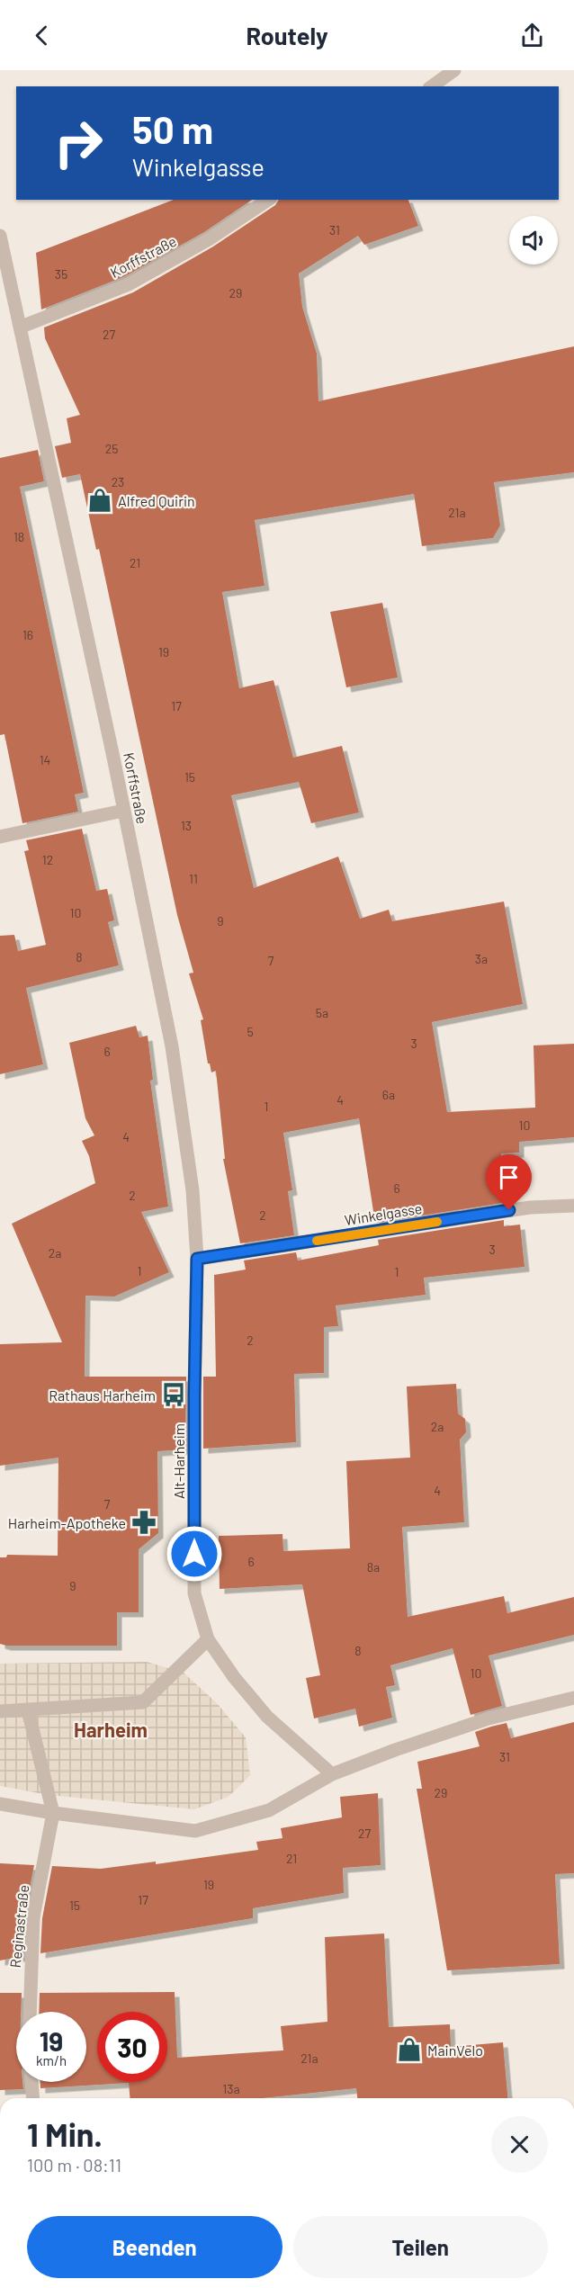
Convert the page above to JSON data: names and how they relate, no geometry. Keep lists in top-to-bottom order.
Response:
{
  "streets": {
    "street": [
      "Korffstraße",
      "Winkelgasse",
      "Alt-Harheim",
      "Reginastraße"
    ]
  },
  "crossings": [
    ["Korffstraße", "Winkelgasse"],
    ["Korffstraße", "Alt-Harheim"],
    ["Winkelgasse", "Alt-Harheim"]
  ],
  "districts": ["Harheim"],
  "places": {
    "shop": ["Alfred Quirin", "MainVelo"],
    "bus stop": ["Rathaus Harheim"],
    "pharmacy": ["Harheim-Apotheke"]
  },
  "house_numbers": [
    "31",
    "35",
    "29",
    "27",
    "25",
    "23",
    "21a",
    "18",
    "21",
    "16",
    "19",
    "17",
    "14",
    "15",
    "13",
    "12",
    "11",
    "10",
    "9",
    "8",
    "3a",
    "7",
    "5a",
    "5",
    "3",
    "6",
    "6a",
    "4",
    "1",
    "10",
    "4",
    "6",
    "2",
    "2",
    "3",
    "2a",
    "1",
    "1",
    "2",
    "2a",
    "4",
    "7",
    "6",
    "8a",
    "9",
    "8",
    "10",
    "31",
    "29",
    "27",
    "21",
    "19",
    "17",
    "15",
    "21a",
    "13a"
  ],
  "page": {
    "header": "Routely",
    "turn": ["50 m", "Winkelgasse"],
    "speed": "19 km/h",
    "limit": "30",
    "heading": ["1 Min.", "100 m · 08:11"],
    "buttons": ["Beenden", "Teilen"]
  }
}
